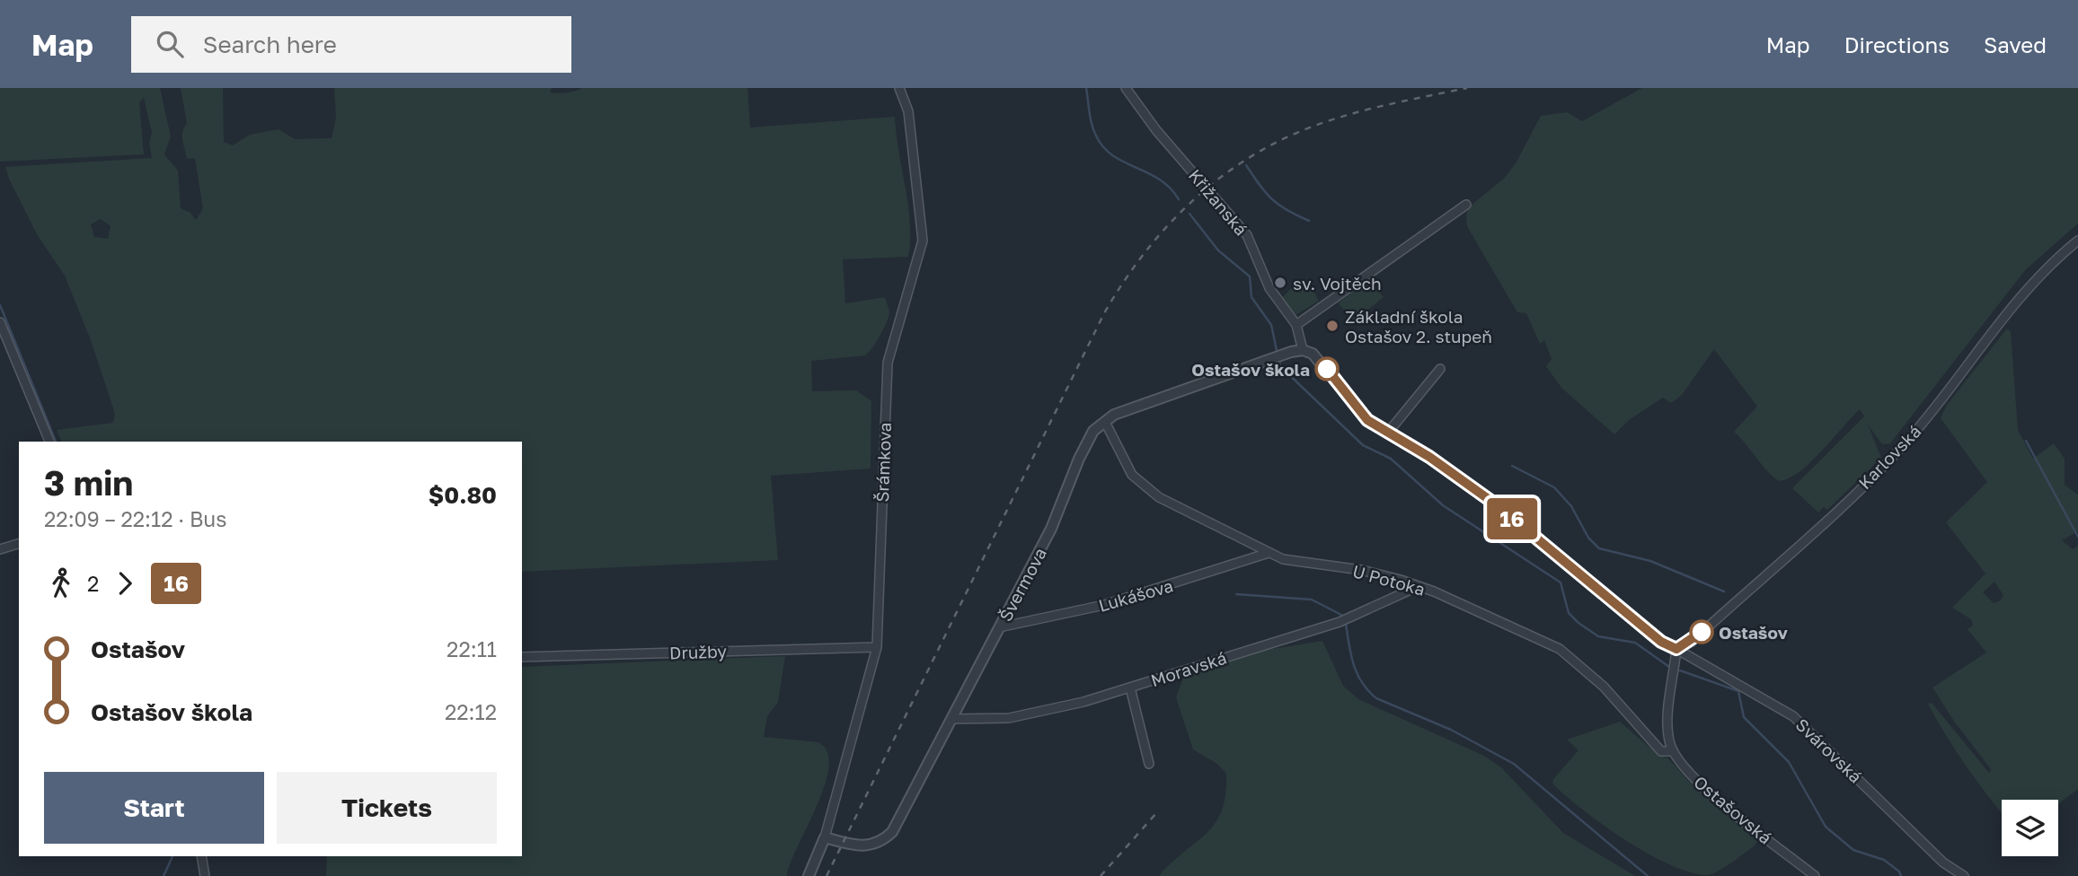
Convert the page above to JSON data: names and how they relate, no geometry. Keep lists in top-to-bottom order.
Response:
{
  "streets": {
    "street": [
      "Křižanská",
      "Karlovská",
      "Šrámkova",
      "U Potoka",
      "Švermova",
      "Lukášova",
      "Družby",
      "Moravská",
      "Svárovská",
      "Ostašovská"
    ]
  },
  "crossings": [
    ["Křižanská", "Švermova"],
    ["Karlovská", "Svárovská"],
    ["Šrámkova", "Švermova"],
    ["Šrámkova", "Družby"],
    ["U Potoka", "Švermova"],
    ["U Potoka", "Lukášova"],
    ["U Potoka", "Moravská"],
    ["U Potoka", "Ostašovská"],
    ["Švermova", "Lukášova"],
    ["Švermova", "Moravská"]
  ],
  "places": [
    "sv. Vojtěch",
    "Základní škola Ostašov 2. stupeň",
    "Ostašov škola",
    "Ostašov"
  ],
  "lines": ["bus line 16"],
  "page": {
    "header": "Map",
    "search": "Search here",
    "nav": ["Map", "Directions", "Saved"],
    "on_map": "16",
    "heading": ["3 min", "22:09 – 22:12 · Bus", "$0.80"],
    "legs": ["2", "16"],
    "list": [
      {
        "name": "Ostašov",
        "value": "22:11"
      },
      {
        "name": "Ostašov škola",
        "value": "22:12"
      }
    ],
    "buttons": ["Start", "Tickets"]
  }
}
